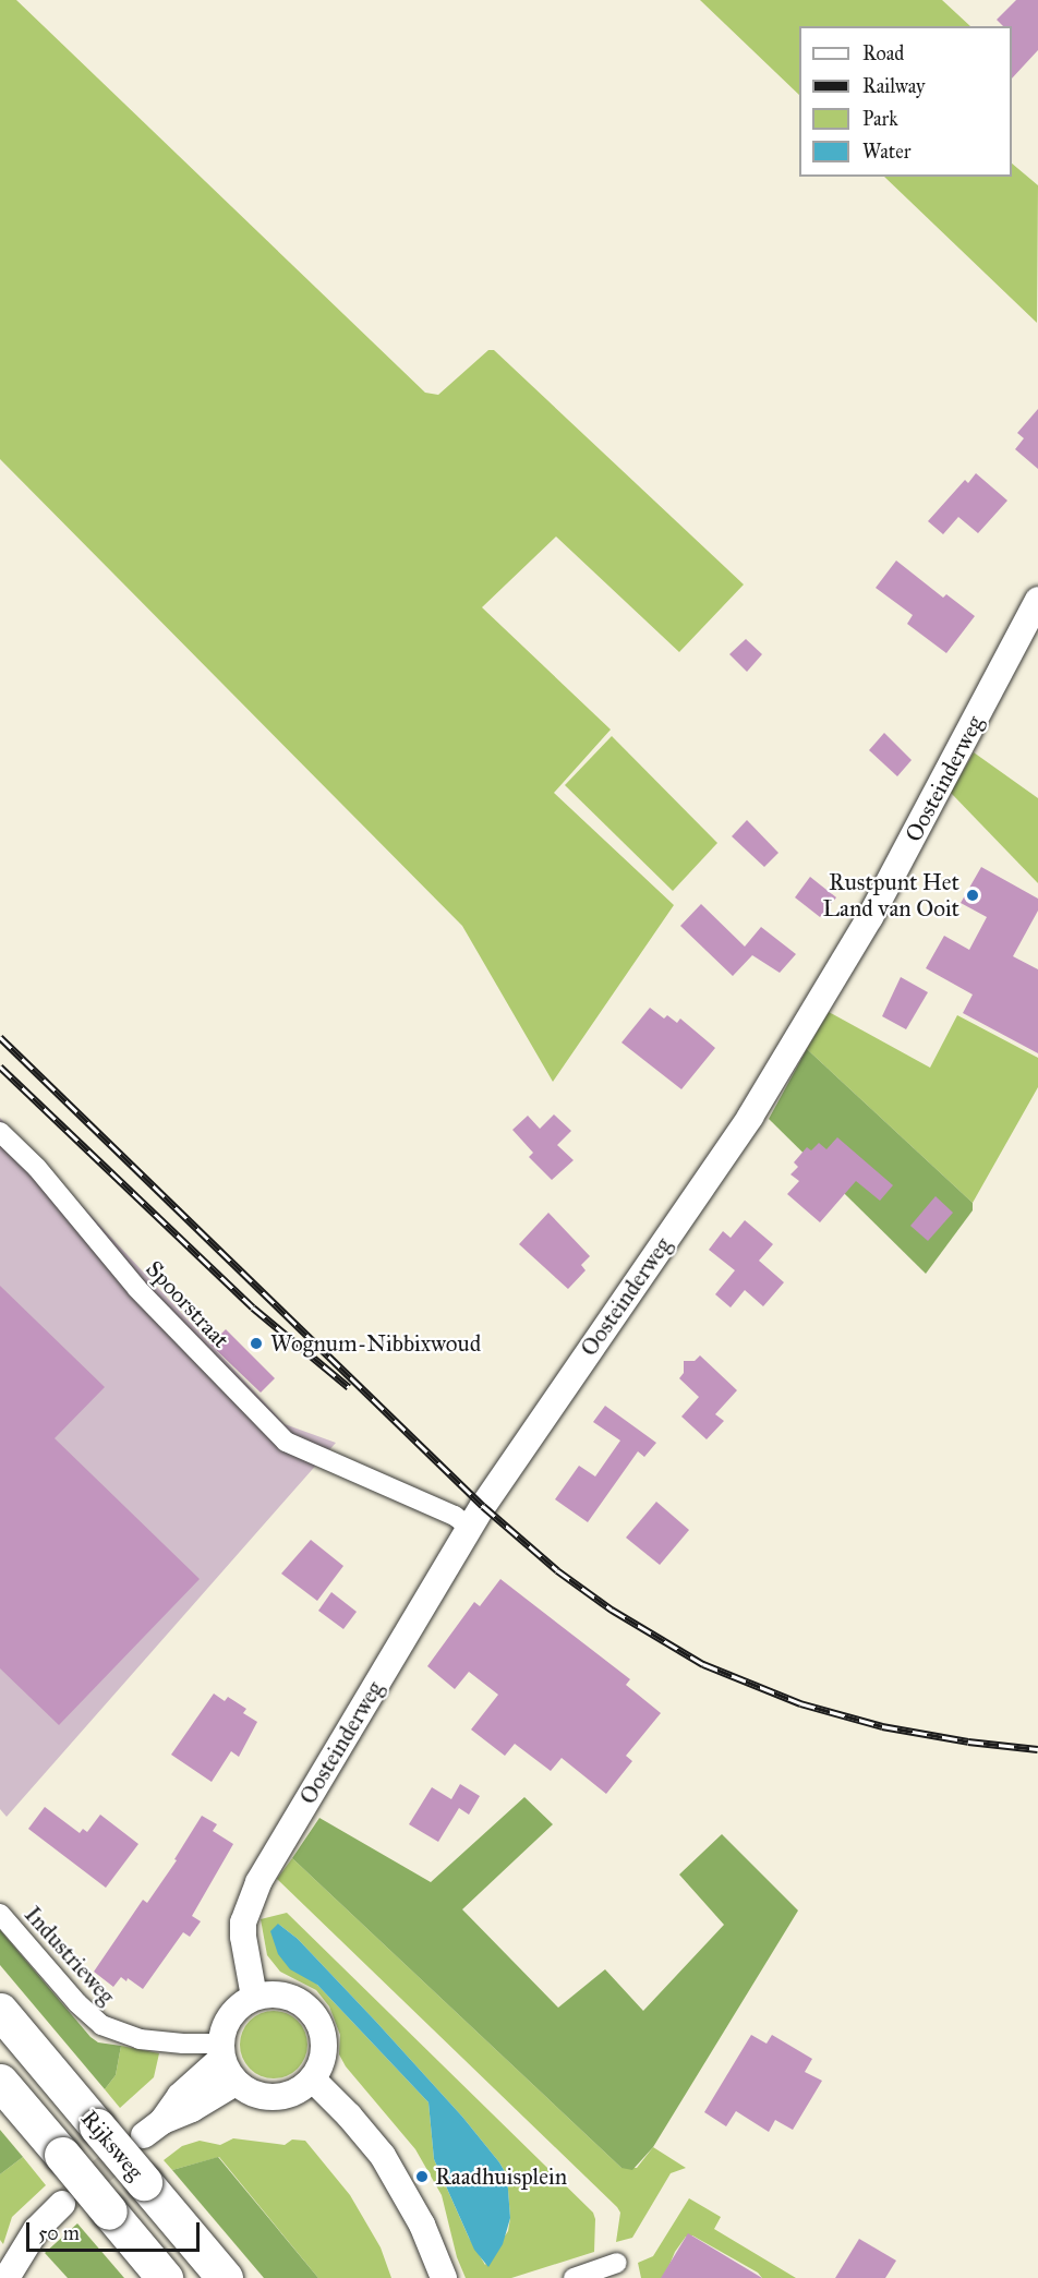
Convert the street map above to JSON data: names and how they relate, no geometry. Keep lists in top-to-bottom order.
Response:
{
  "streets": {
    "highway": ["Rijksweg"],
    "street": ["Oosteinderweg", "Spoorstraat", "Industrieweg"]
  },
  "crossings": [
    ["Oosteinderweg", "Spoorstraat"],
    ["Oosteinderweg", "Industrieweg"]
  ],
  "places": ["Rustpunt Het Land van Ooit", "Wognum-Nibbixwoud", "Raadhuisplein"],
  "legend": [
    "Road",
    "Railway",
    "Park",
    "Water"
  ],
  "scale_bar": "50 m"
}
